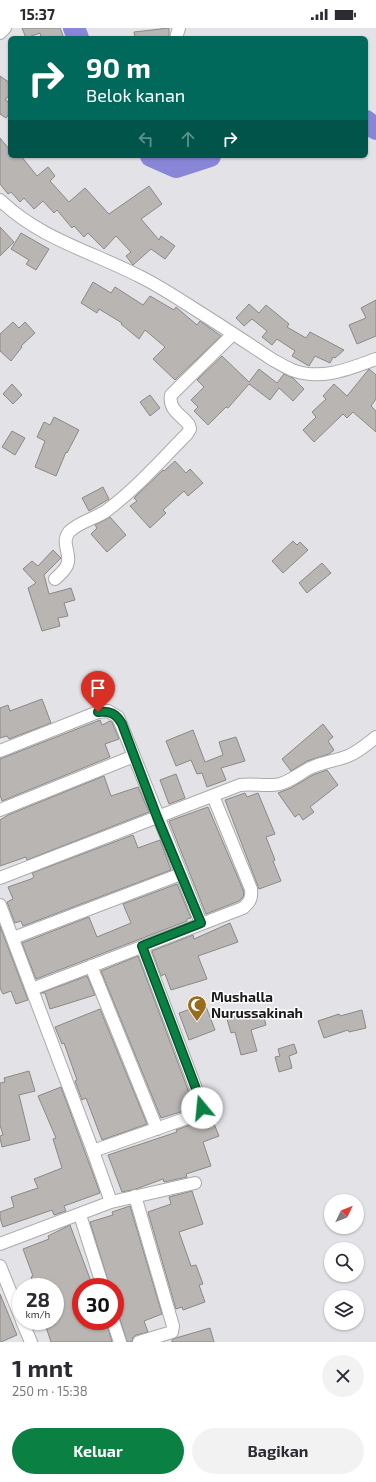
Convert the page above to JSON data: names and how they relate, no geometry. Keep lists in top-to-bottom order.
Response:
{
  "places": {
    "mosque": ["Mushalla Nurussakinah"]
  },
  "north": "top right",
  "page": {
    "status": "15:37",
    "turn": ["90 m", "Belok kanan"],
    "speed": "28 km/h",
    "limit": "30",
    "heading": ["1 mnt", "250 m · 15:38"],
    "buttons": ["Keluar", "Bagikan"]
  }
}
